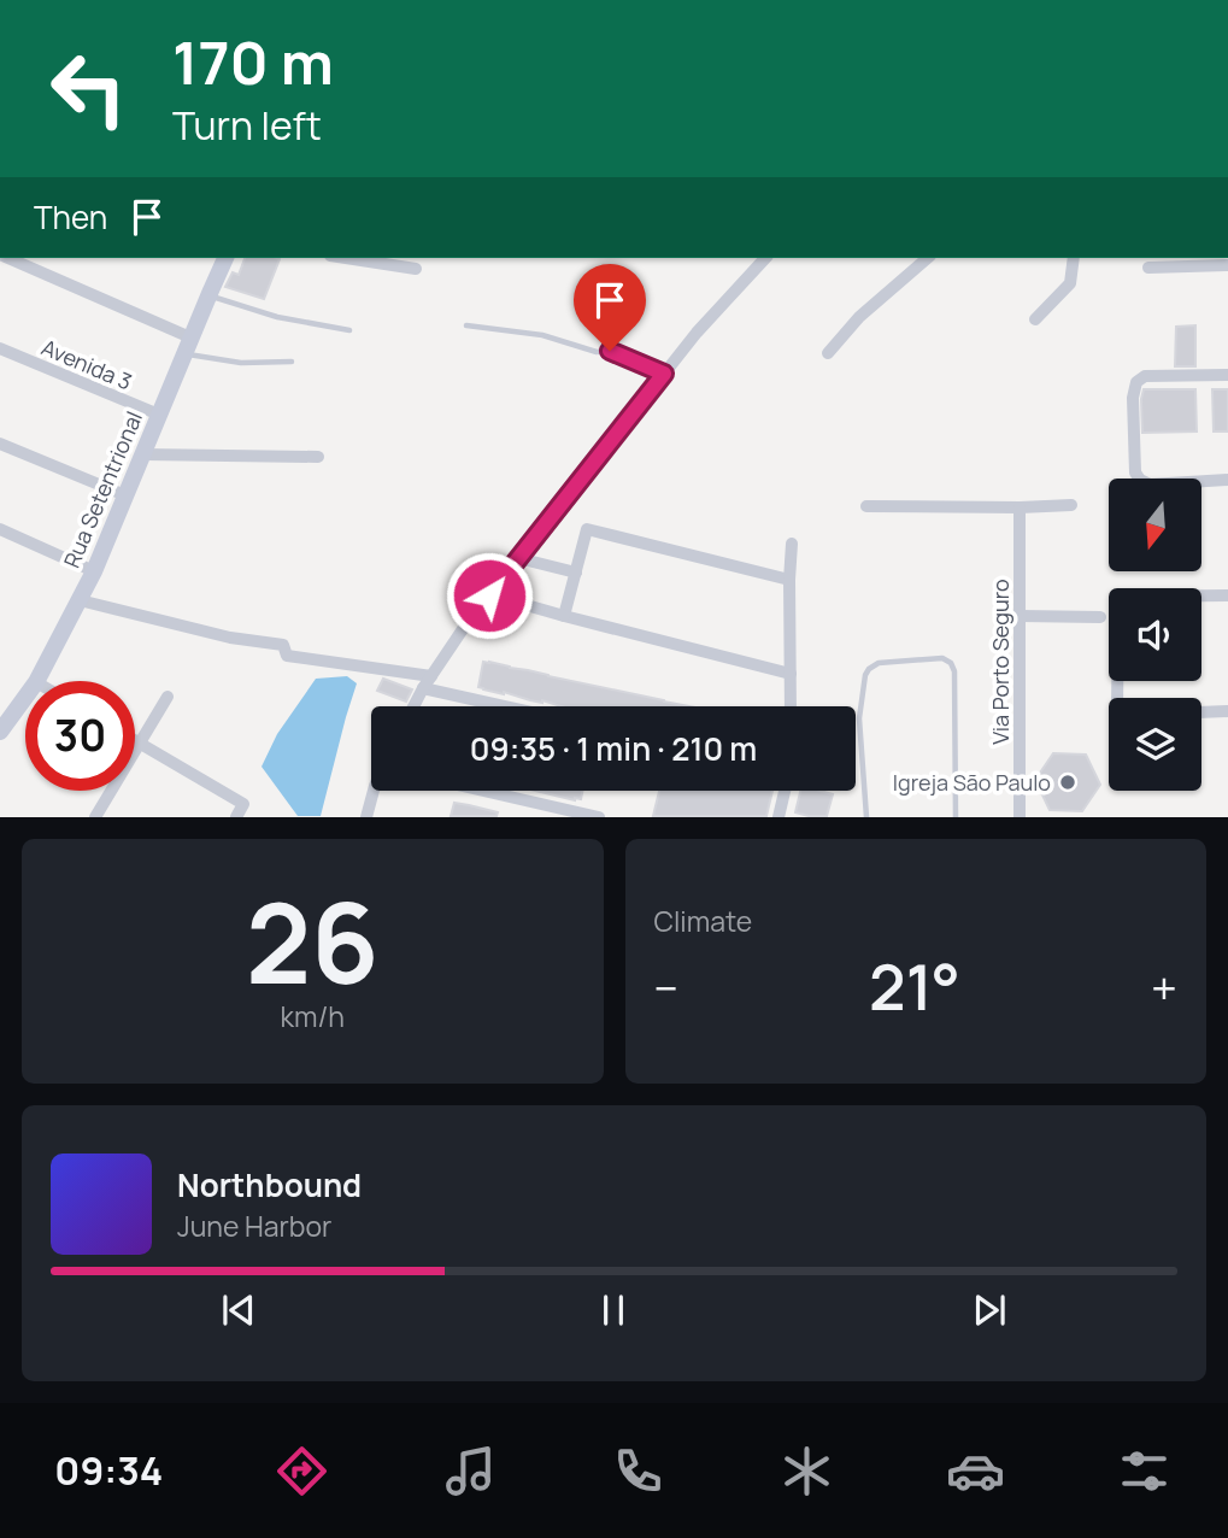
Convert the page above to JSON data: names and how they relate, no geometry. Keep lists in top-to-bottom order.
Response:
{
  "streets": {
    "street": ["Avenida 3", "Rua Setentrional", "Via Porto Seguro"]
  },
  "crossings": [
    ["Avenida 3", "Rua Setentrional"]
  ],
  "places": ["Igreja São Paulo"],
  "north": "bottom",
  "page": {
    "turn": ["170 m", "Turn left"],
    "then": "Then",
    "limit": "30",
    "trip": "09:35 · 1 min · 210 m",
    "tile": [
      ["26", "km/h"],
      "Climate"
    ],
    "heat": ["−", "21°", "+"],
    "song": ["Northbound", "June Harbor"],
    "tabs": "09:34"
  }
}
